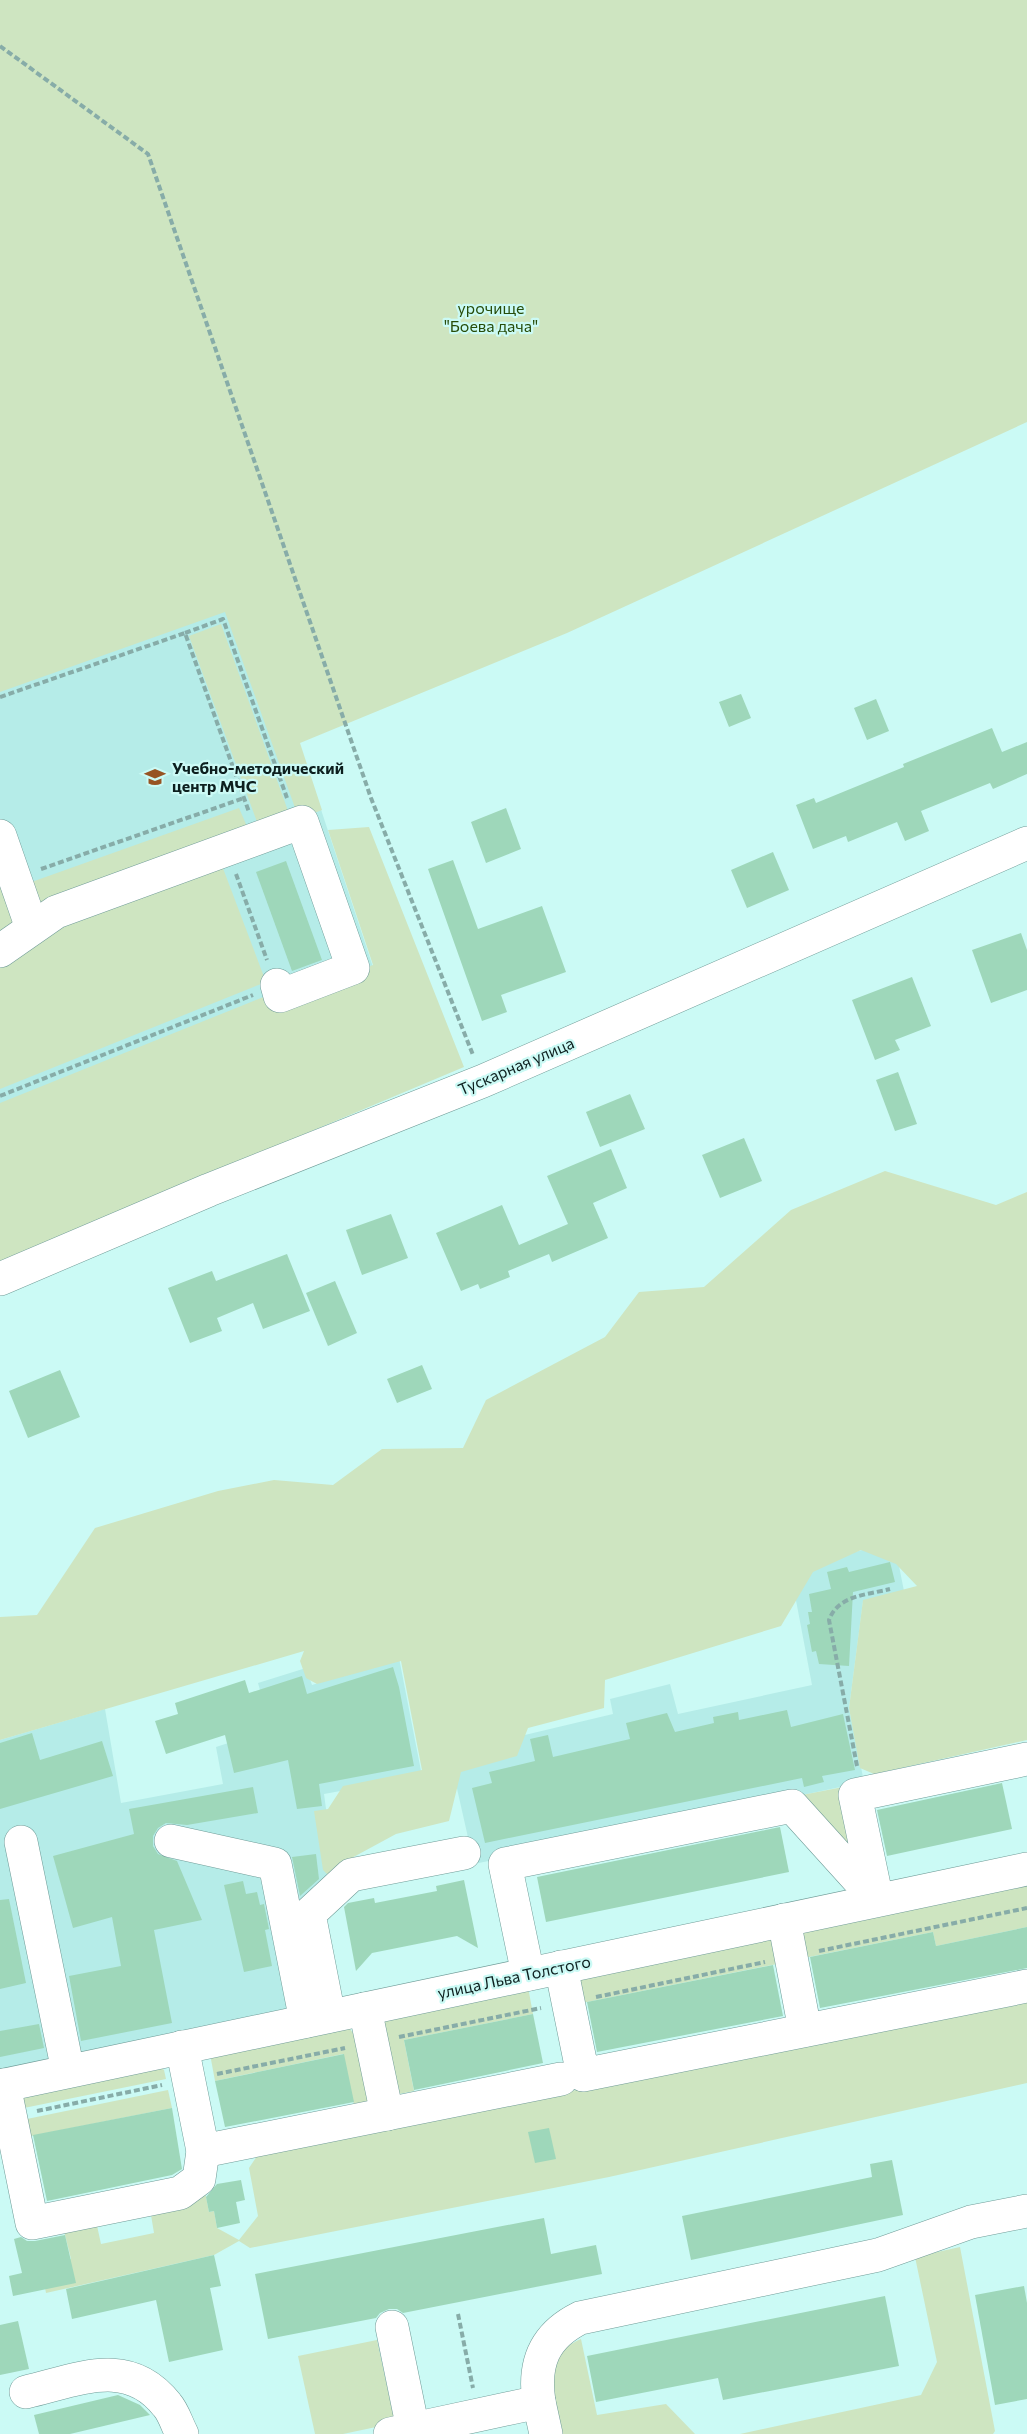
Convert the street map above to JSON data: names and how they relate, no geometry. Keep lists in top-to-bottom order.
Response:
{
  "streets": {
    "street": ["Тускарная улица", "улица Льва Толстого"]
  },
  "parks": ["урочище \"Боева дача\""],
  "places": {
    "school or university": ["Учебно-методический центр МЧС"]
  }
}
